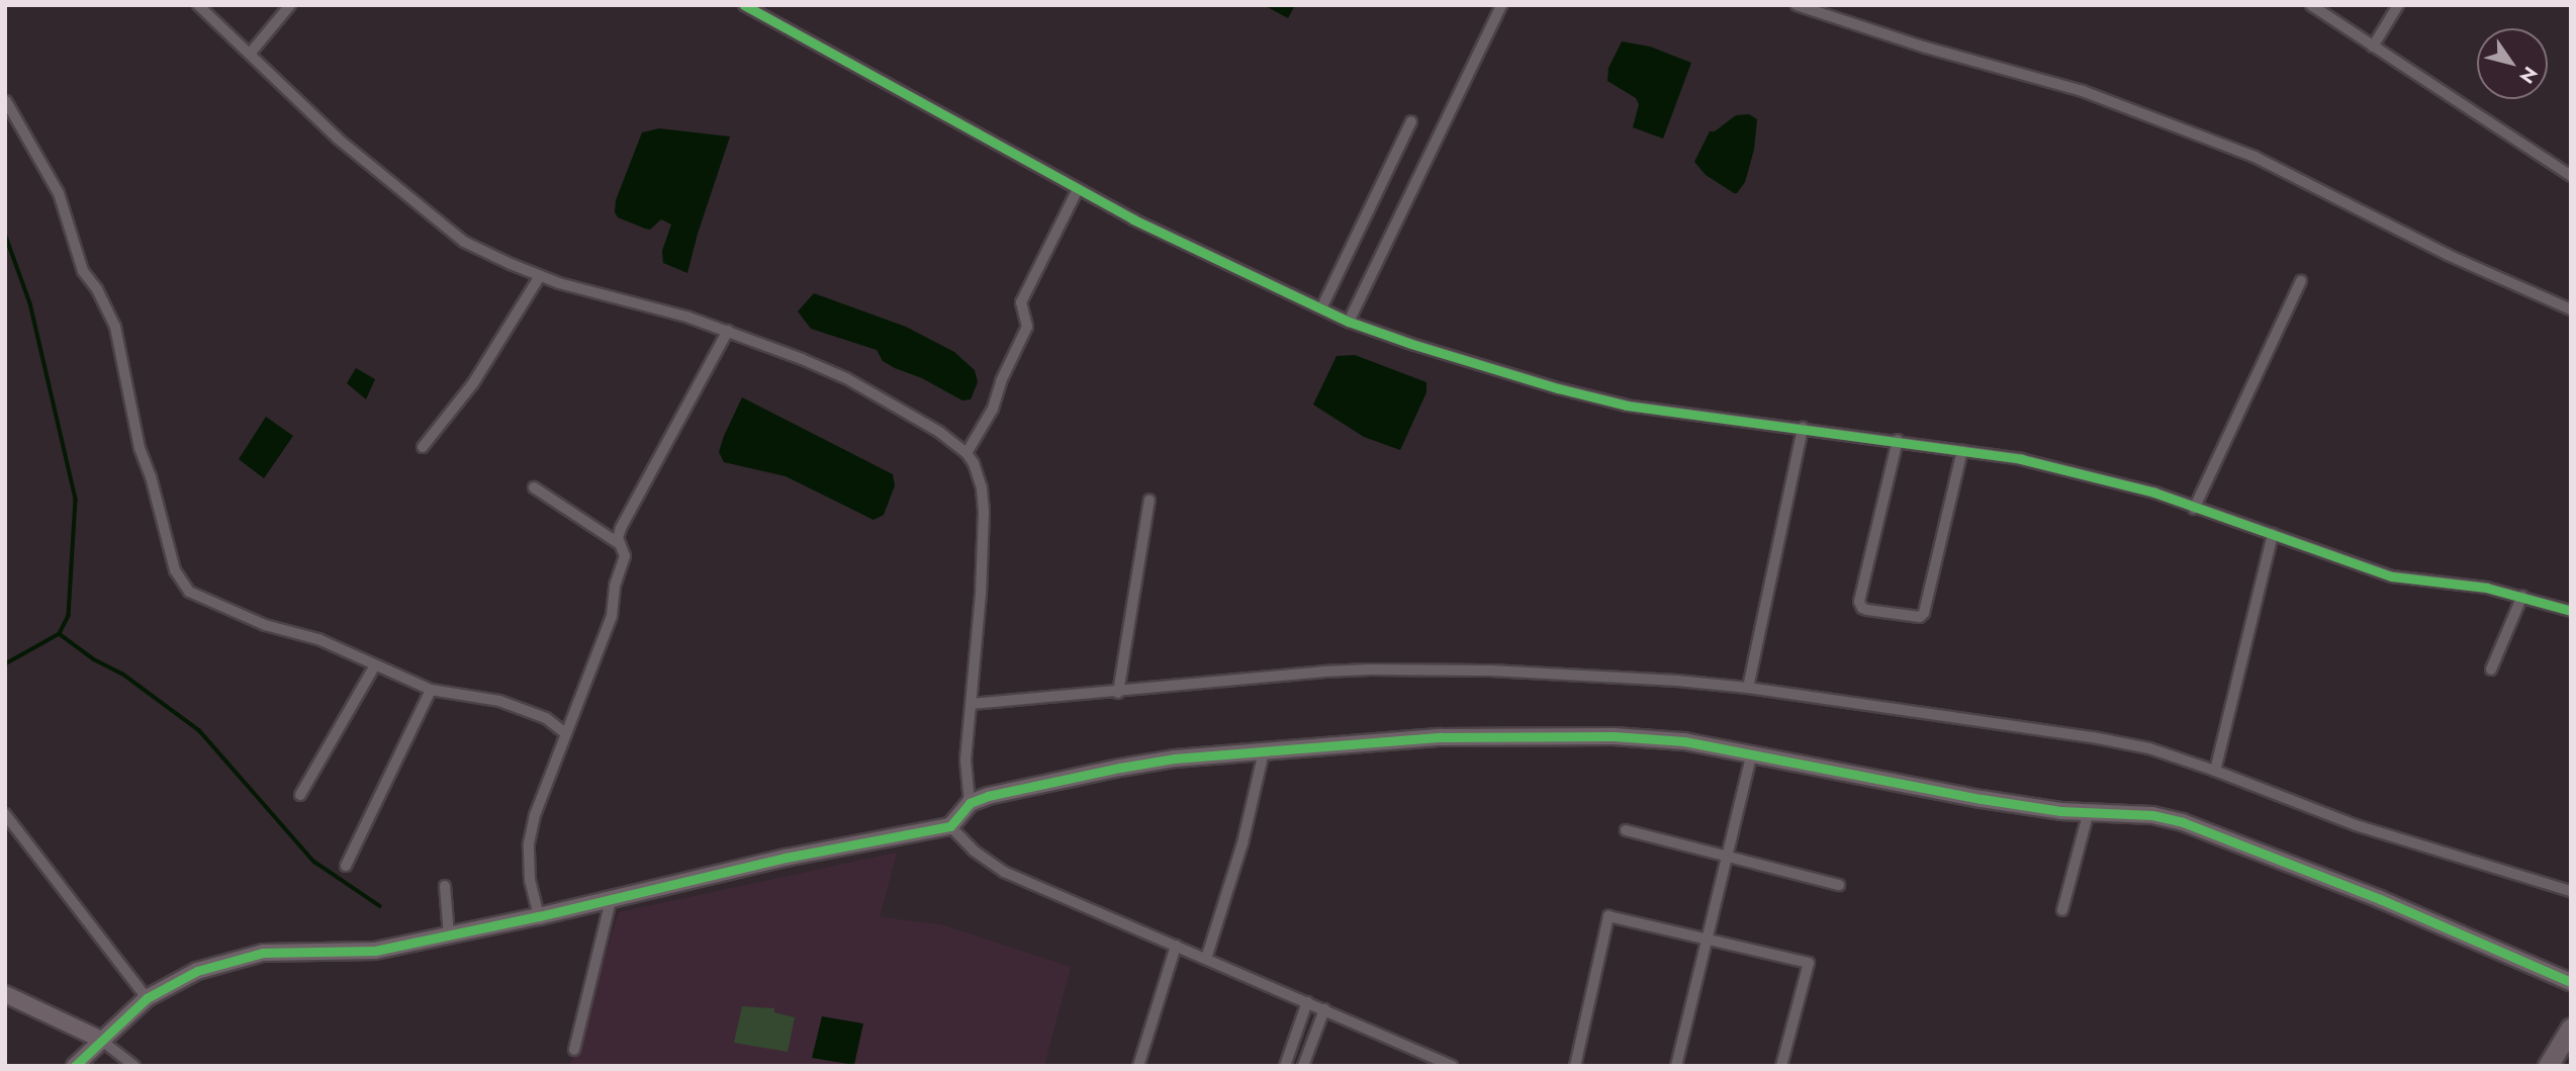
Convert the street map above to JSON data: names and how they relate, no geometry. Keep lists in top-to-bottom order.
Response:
{
  "north": "bottom right"
}
